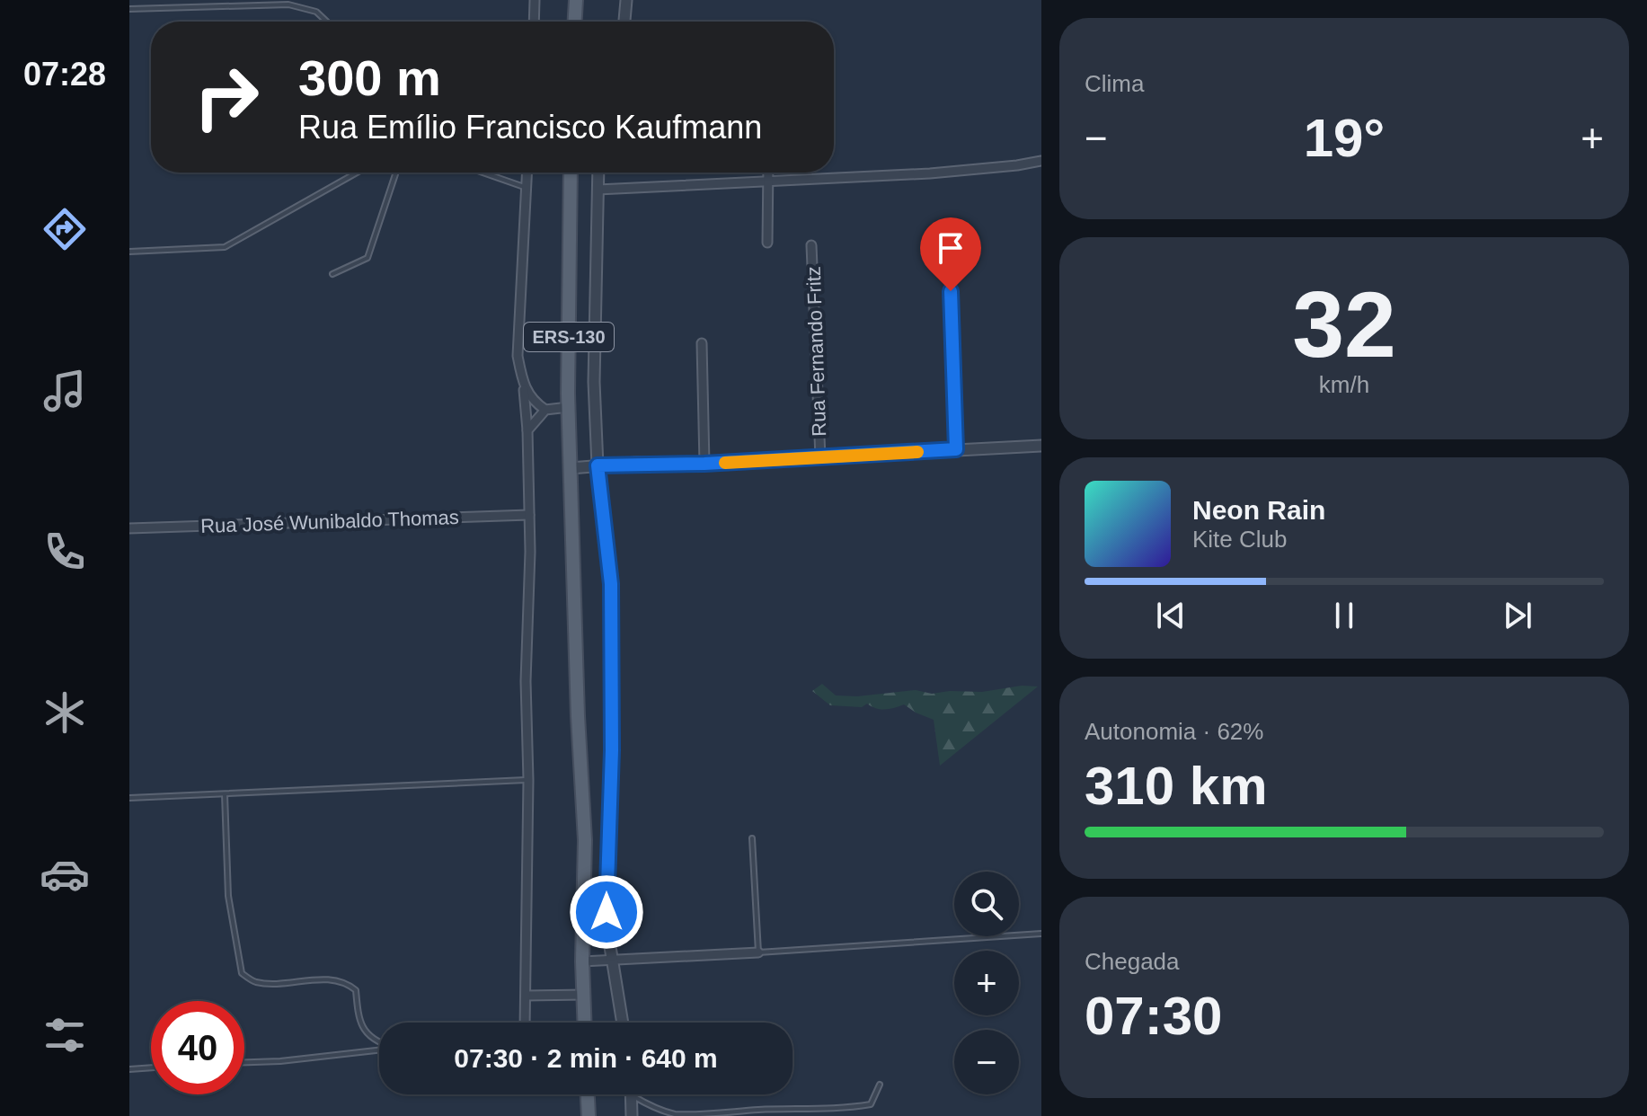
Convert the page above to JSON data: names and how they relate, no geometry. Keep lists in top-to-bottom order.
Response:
{
  "streets": {
    "main road": ["ERS-130"],
    "street": ["Rua Fernando Fritz", "Rua José Wunibaldo Thomas"]
  },
  "page": {
    "tabs": "07:28",
    "tile": [
      "Clima",
      ["32", "km/h"],
      ["Autonomia · 62%", "310 km"],
      ["Chegada", "07:30"]
    ],
    "turn": ["300 m", "Rua Emílio Francisco Kaufmann"],
    "heat": ["−", "19°", "+"],
    "song": ["Neon Rain", "Kite Club"],
    "map_buttons": ["+", "−"],
    "limit": "40",
    "trip": "07:30 · 2 min · 640 m"
  }
}
